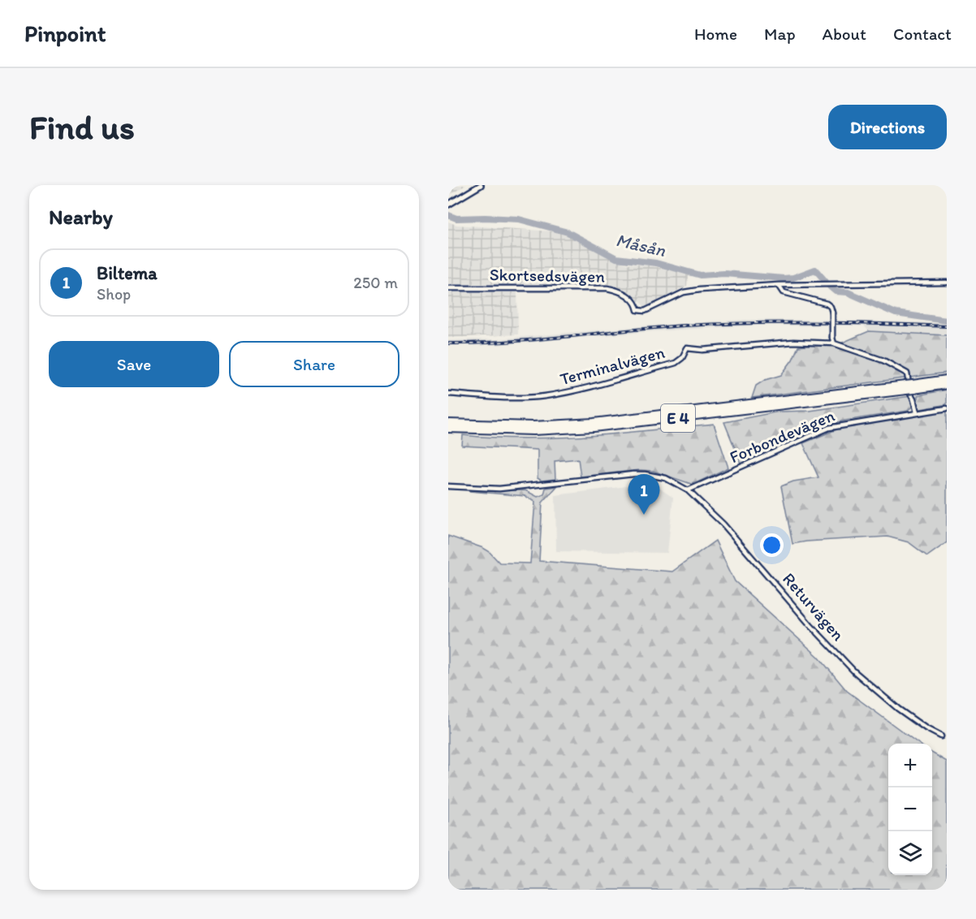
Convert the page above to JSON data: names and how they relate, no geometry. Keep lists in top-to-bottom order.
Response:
{
  "streets": {
    "highway": ["E 4"],
    "street": [
      "Skortsedsvägen",
      "Terminalvägen",
      "Forbondevägen",
      "Returvägen"
    ]
  },
  "crossings": [
    ["Forbondevägen", "Returvägen"]
  ],
  "water": ["Måsån"],
  "page": {
    "header": "Pinpoint",
    "nav": [
      "Home",
      "Map",
      "About",
      "Contact"
    ],
    "buttons": [
      "Directions",
      ["Save", "Share"]
    ],
    "title": "Find us",
    "heading": "Nearby",
    "list": [
      {
        "mark": "1",
        "name": "Biltema",
        "note": "Shop",
        "value": "250 m"
      }
    ],
    "pins": "1",
    "map_buttons": ["+", "−"]
  }
}
